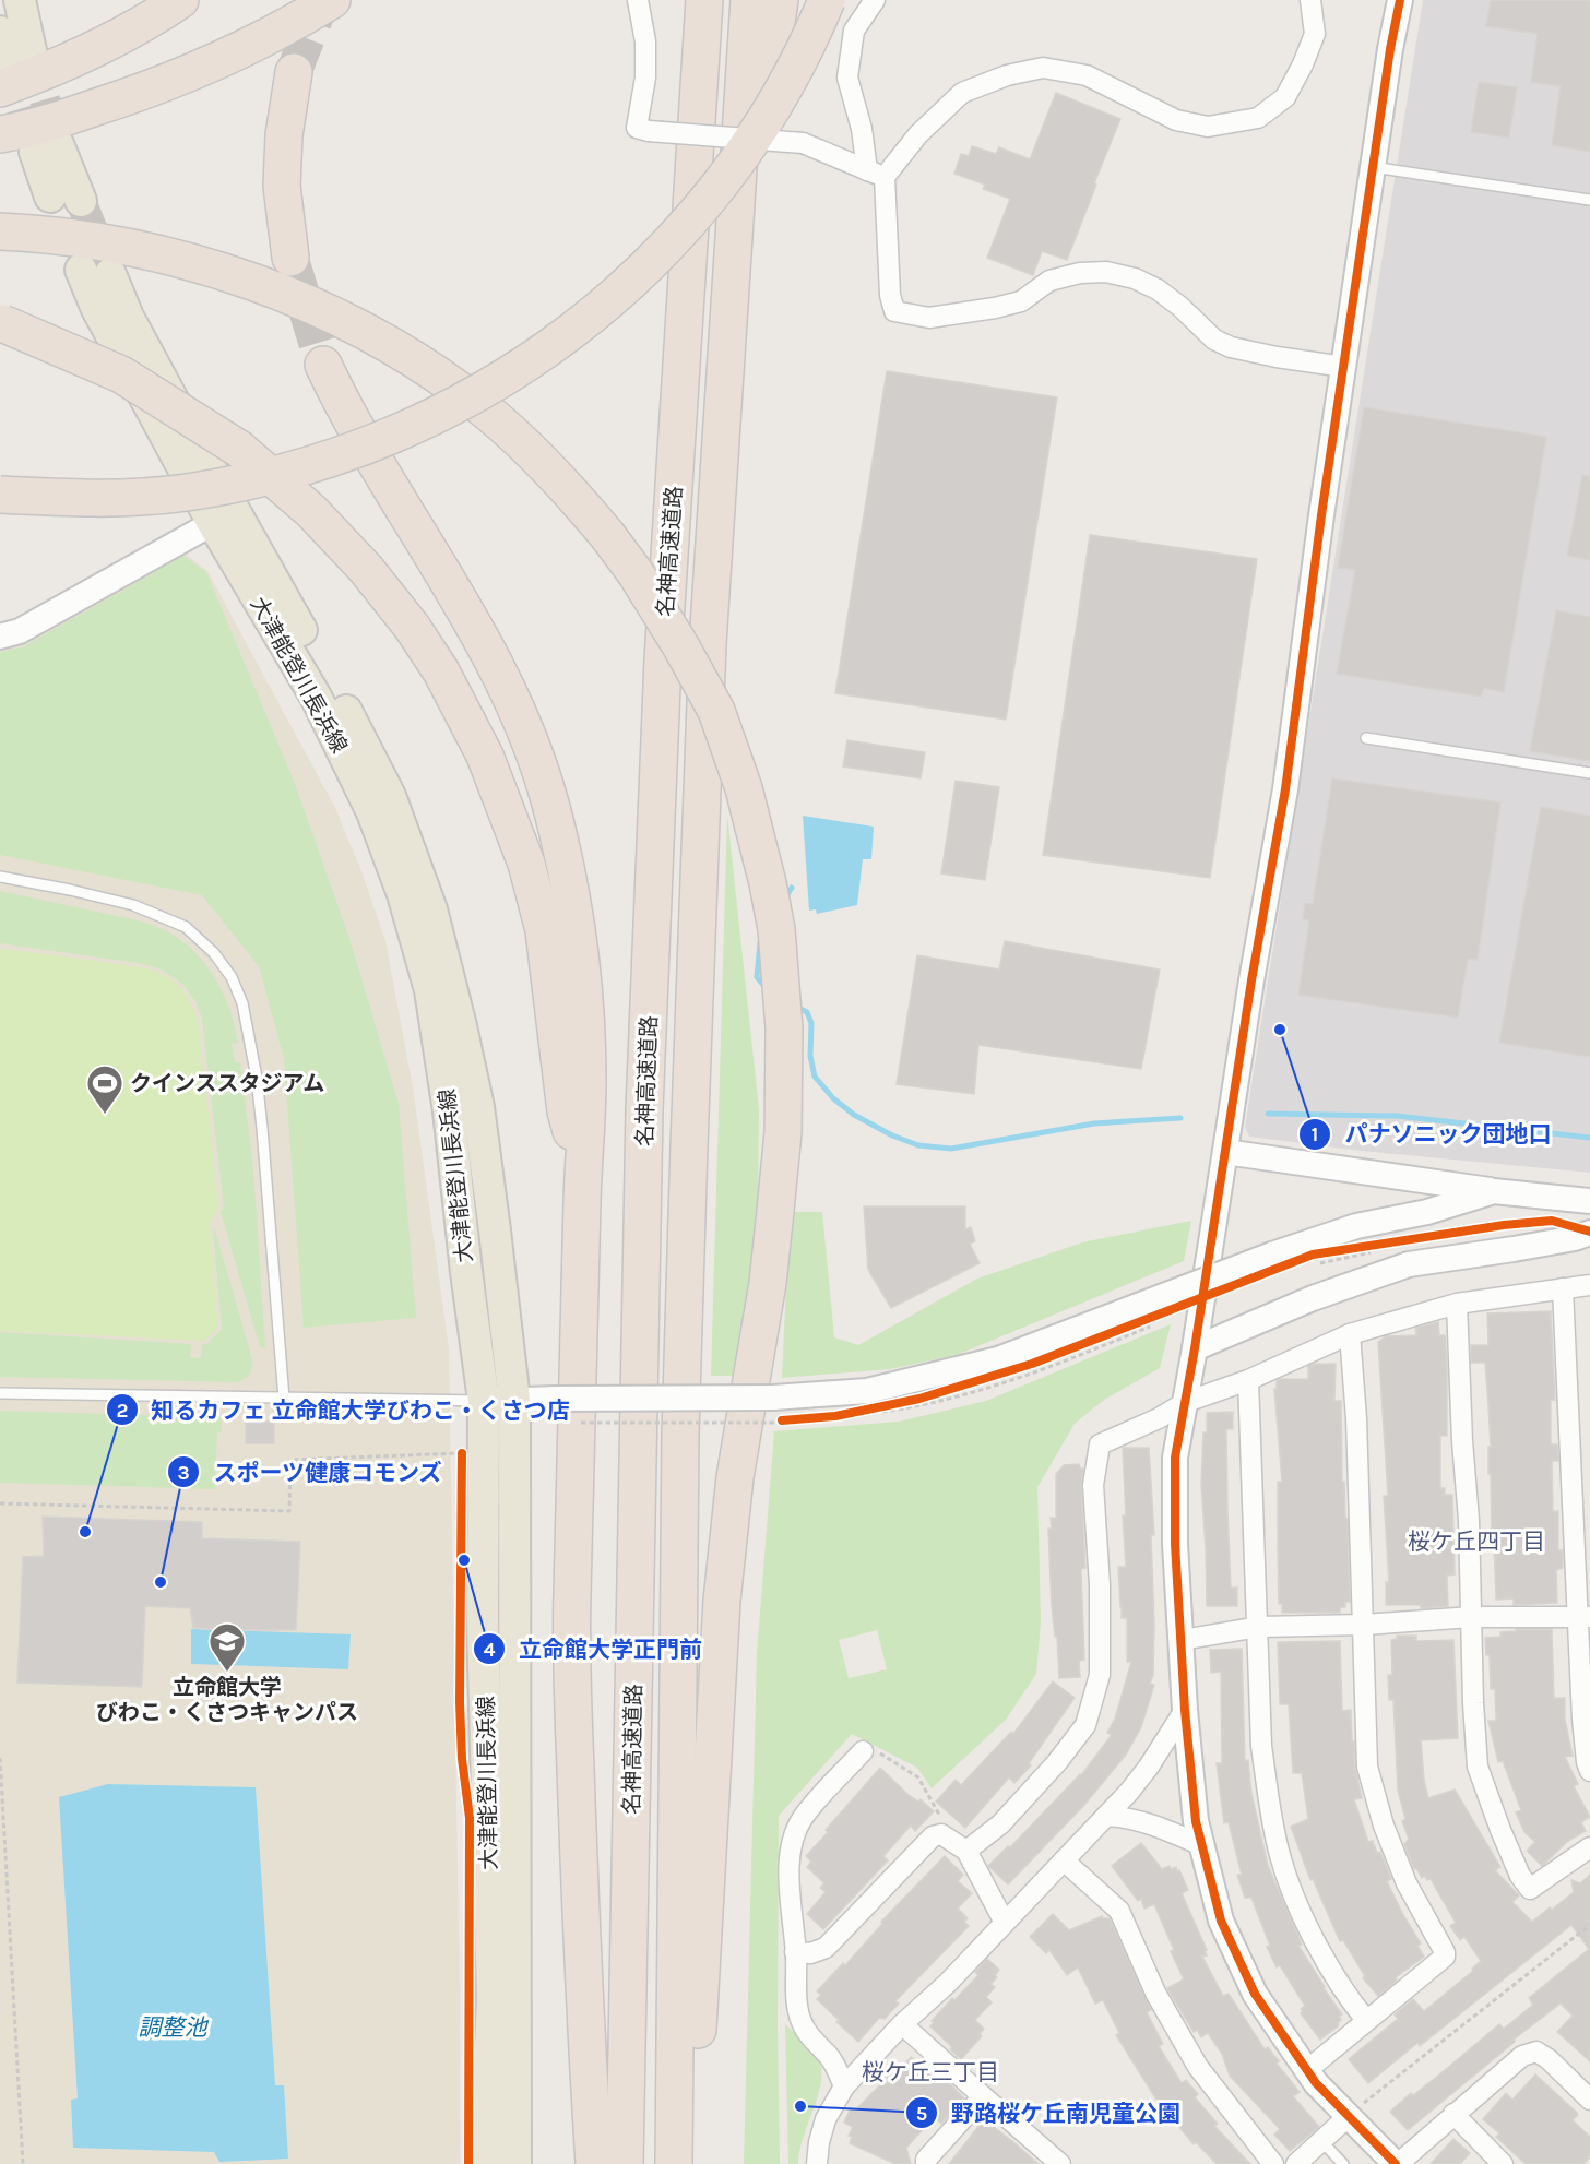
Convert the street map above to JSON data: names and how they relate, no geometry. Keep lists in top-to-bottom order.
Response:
{
  "streets": {
    "highway": ["名神高速道路"],
    "main road": ["大津能登川長浜線"]
  },
  "districts": ["桜ケ丘四丁目", "桜ケ丘三丁目"],
  "water": ["調整池"],
  "places": {
    "other": [
      "パナソニック団地口",
      "知るカフェ 立命館大学びわこ・くさつ店",
      "立命館大学正門前",
      "スポーツ健康コモンズ",
      "野路桜ケ丘南児童公園"
    ],
    "sports": ["クインススタジアム"],
    "school or university": ["立命館大学 びわこ・くさつキャンパス"]
  }
}
